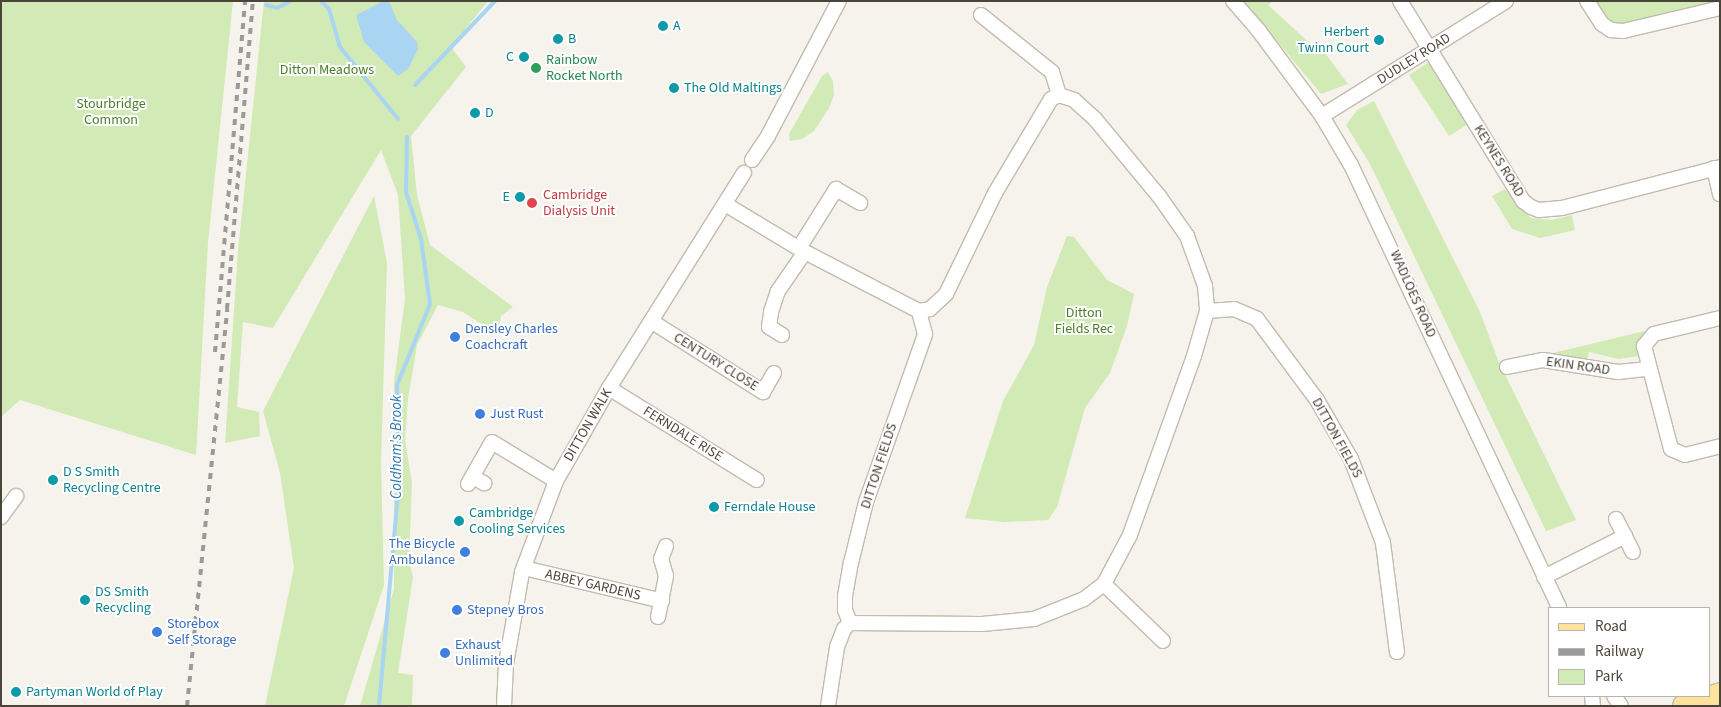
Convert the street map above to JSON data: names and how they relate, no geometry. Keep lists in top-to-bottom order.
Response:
{
  "streets": {
    "street": [
      "DUDLEY ROAD",
      "KEYNES ROAD",
      "WADLOES ROAD",
      "CENTURY CLOSE",
      "EKIN ROAD",
      "DITTON WALK",
      "FERNDALE RISE",
      "DITTON FIELDS",
      "ABBEY GARDENS"
    ]
  },
  "crossings": [
    ["DUDLEY ROAD", "KEYNES ROAD"],
    ["DUDLEY ROAD", "WADLOES ROAD"],
    ["CENTURY CLOSE", "DITTON WALK"],
    ["DITTON WALK", "FERNDALE RISE"],
    ["DITTON WALK", "ABBEY GARDENS"]
  ],
  "water": ["Coldham's Brook"],
  "parks": ["Ditton Meadows", "Stourbridge Common", "Ditton Fields Rec"],
  "places": [
    "A",
    "B",
    "Herbert Twinn Court",
    "C",
    "Rainbow Rocket North",
    "The Old Maltings",
    "D",
    "E",
    "Cambridge Dialysis Unit",
    "Densley Charles Coachcraft",
    "Just Rust",
    "D S Smith Recycling Centre",
    "Ferndale House",
    "Cambridge Cooling Services",
    "The Bicycle Ambulance",
    "DS Smith Recycling",
    "Stepney Bros",
    "Storebox Self Storage",
    "Exhaust Unlimited",
    "Partyman World of Play"
  ],
  "legend": ["Road", "Railway", "Park"]
}
